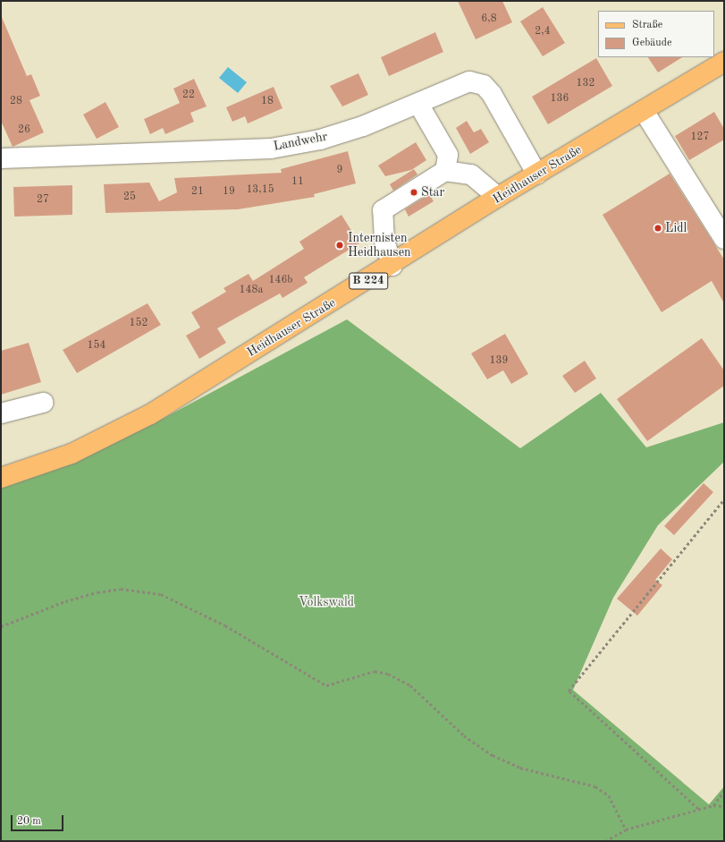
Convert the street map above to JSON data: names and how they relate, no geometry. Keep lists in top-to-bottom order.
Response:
{
  "streets": {
    "main road": ["Heidhauser Straße", "B 224"],
    "street": ["Landwehr"]
  },
  "crossings": [
    ["Landwehr", "Heidhauser Straße"]
  ],
  "parks": ["Volkswald"],
  "places": ["Star", "Lidl", "Internisten Heidhausen"],
  "house_numbers": [
    "6,8",
    "2,4",
    "132",
    "22",
    "136",
    "28",
    "18",
    "26",
    "127",
    "9",
    "11",
    "13,15",
    "21",
    "19",
    "25",
    "27",
    "146b",
    "148a",
    "152",
    "154",
    "139"
  ],
  "legend": ["Straße", "Gebäude"],
  "scale_bar": "20 m"
}
